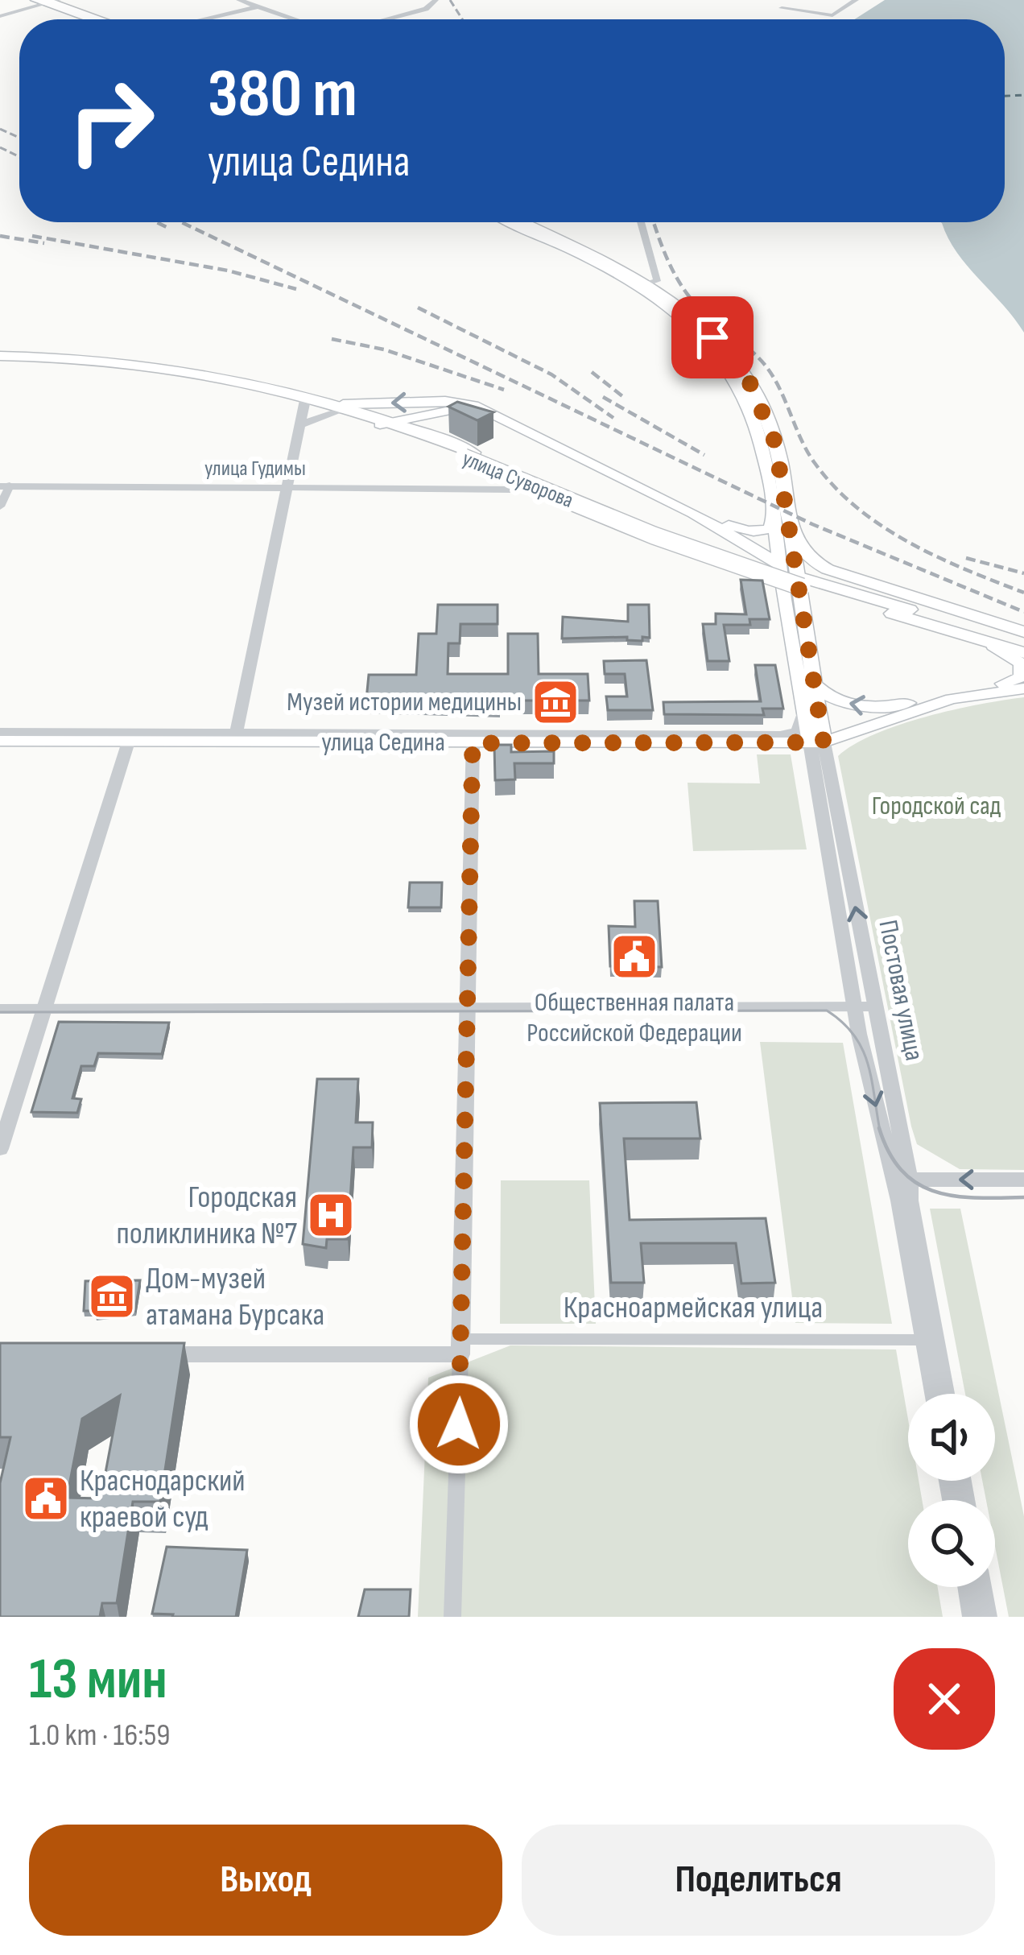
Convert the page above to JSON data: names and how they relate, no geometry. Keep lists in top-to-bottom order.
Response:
{
  "streets": {
    "main road": ["улица Суворова", "улица Седина", "Постовая улица"],
    "street": ["улица Гудимы", "Красноармейская улица"]
  },
  "crossings": [
    ["улица Седина", "Постовая улица"],
    ["Постовая улица", "Красноармейская улица"]
  ],
  "parks": ["Городской сад"],
  "places": {
    "museum": ["Музей истории медицины", "Дом-музей атамана Бурсака"],
    "public building": ["Общественная палата Российской Федерации", "Краснодарский краевой суд"],
    "hospital": ["Городская поликлиника №7"]
  },
  "page": {
    "turn": ["380 m", "улица Седина"],
    "heading": ["13 мин", "1.0 km · 16:59"],
    "buttons": ["Выход", "Поделиться"]
  }
}
